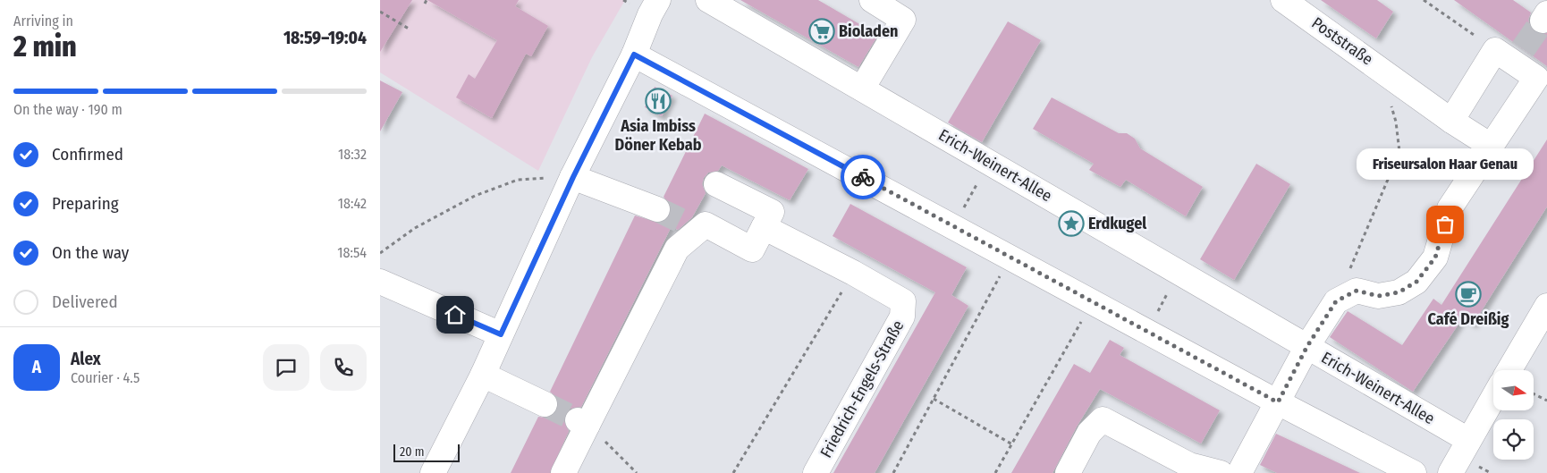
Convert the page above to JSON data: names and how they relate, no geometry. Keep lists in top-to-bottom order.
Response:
{
  "streets": {
    "street": ["Poststraße", "Erich-Weinert-Allee", "Friedrich-Engels-Straße"]
  },
  "places": {
    "supermarket": ["Bioladen"],
    "restaurant": ["Asia Imbiss Döner Kebab"],
    "place": ["Erdkugel"],
    "other": ["Friseursalon Haar Genau"],
    "cafe": ["Café Dreißig"]
  },
  "scale_bar": "20 m",
  "north": "right",
  "page": {
    "heading": ["2 min", "Arriving in", "18:59–19:04"],
    "panel": ["Alex", "Courier · 4.5"],
    "bar": "On the way · 190 m",
    "list": [
      ["Confirmed", "18:32"],
      ["Preparing", "18:42"],
      ["On the way", "18:54"],
      "Delivered"
    ],
    "bubble": "Friseursalon Haar Genau",
    "round": "A",
    "scale": "20 m"
  }
}
